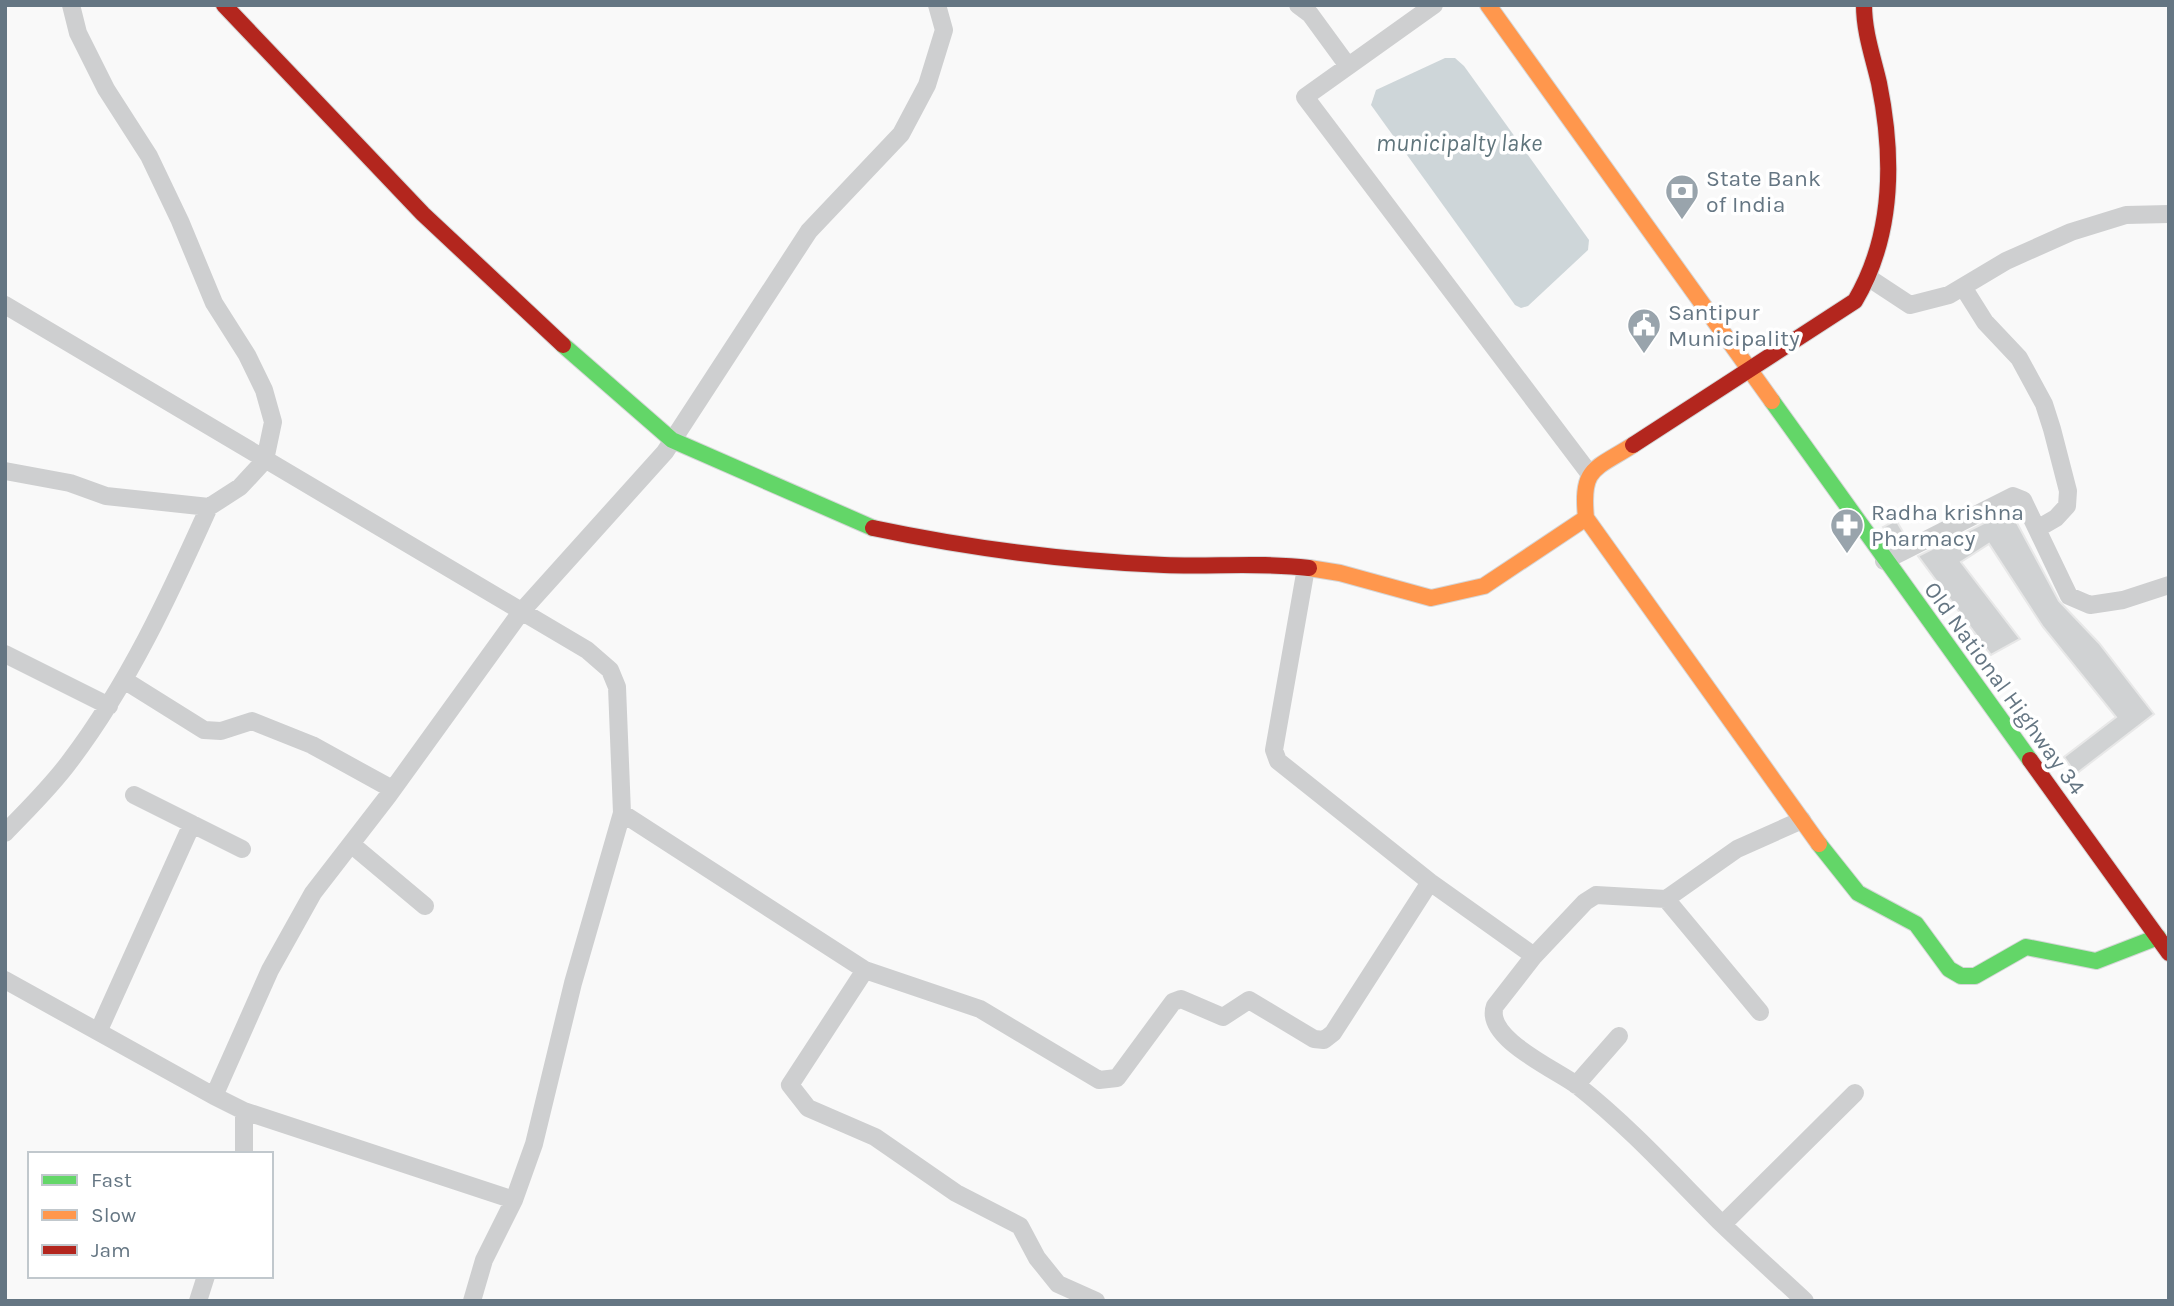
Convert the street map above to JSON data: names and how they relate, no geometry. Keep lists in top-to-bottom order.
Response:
{
  "streets": {
    "street": ["Old National Highway 34"]
  },
  "water": ["municipalty lake"],
  "places": {
    "bank": ["State Bank of India"],
    "public building": ["Santipur Municipality"],
    "pharmacy": ["Radha krishna Pharmacy"]
  },
  "legend": ["Fast", "Slow", "Jam"]
}
